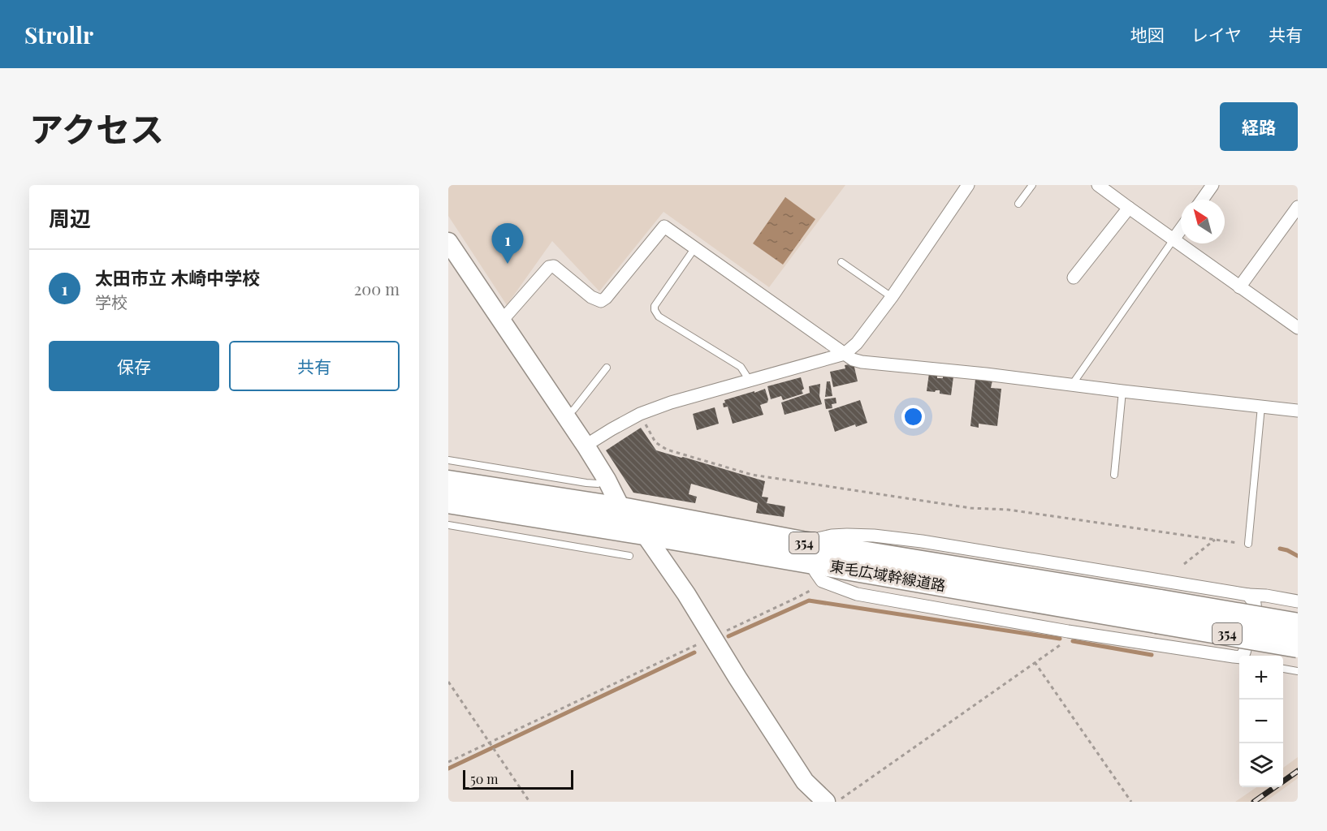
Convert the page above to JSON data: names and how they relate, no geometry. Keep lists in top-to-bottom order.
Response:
{
  "streets": {
    "highway": ["354", "東毛広域幹線道路"]
  },
  "scale_bar": "50 m",
  "north": "top left",
  "page": {
    "header": "Strollr",
    "nav": ["地図", "レイヤ", "共有"],
    "title": "アクセス",
    "buttons": [
      "経路",
      ["保存", "共有"]
    ],
    "heading": "周辺",
    "pins": "1",
    "list": [
      {
        "mark": "1",
        "name": "太田市立 木崎中学校",
        "note": "学校",
        "value": "200 m"
      }
    ],
    "map_buttons": ["+", "−"],
    "scale": "50 m"
  }
}
